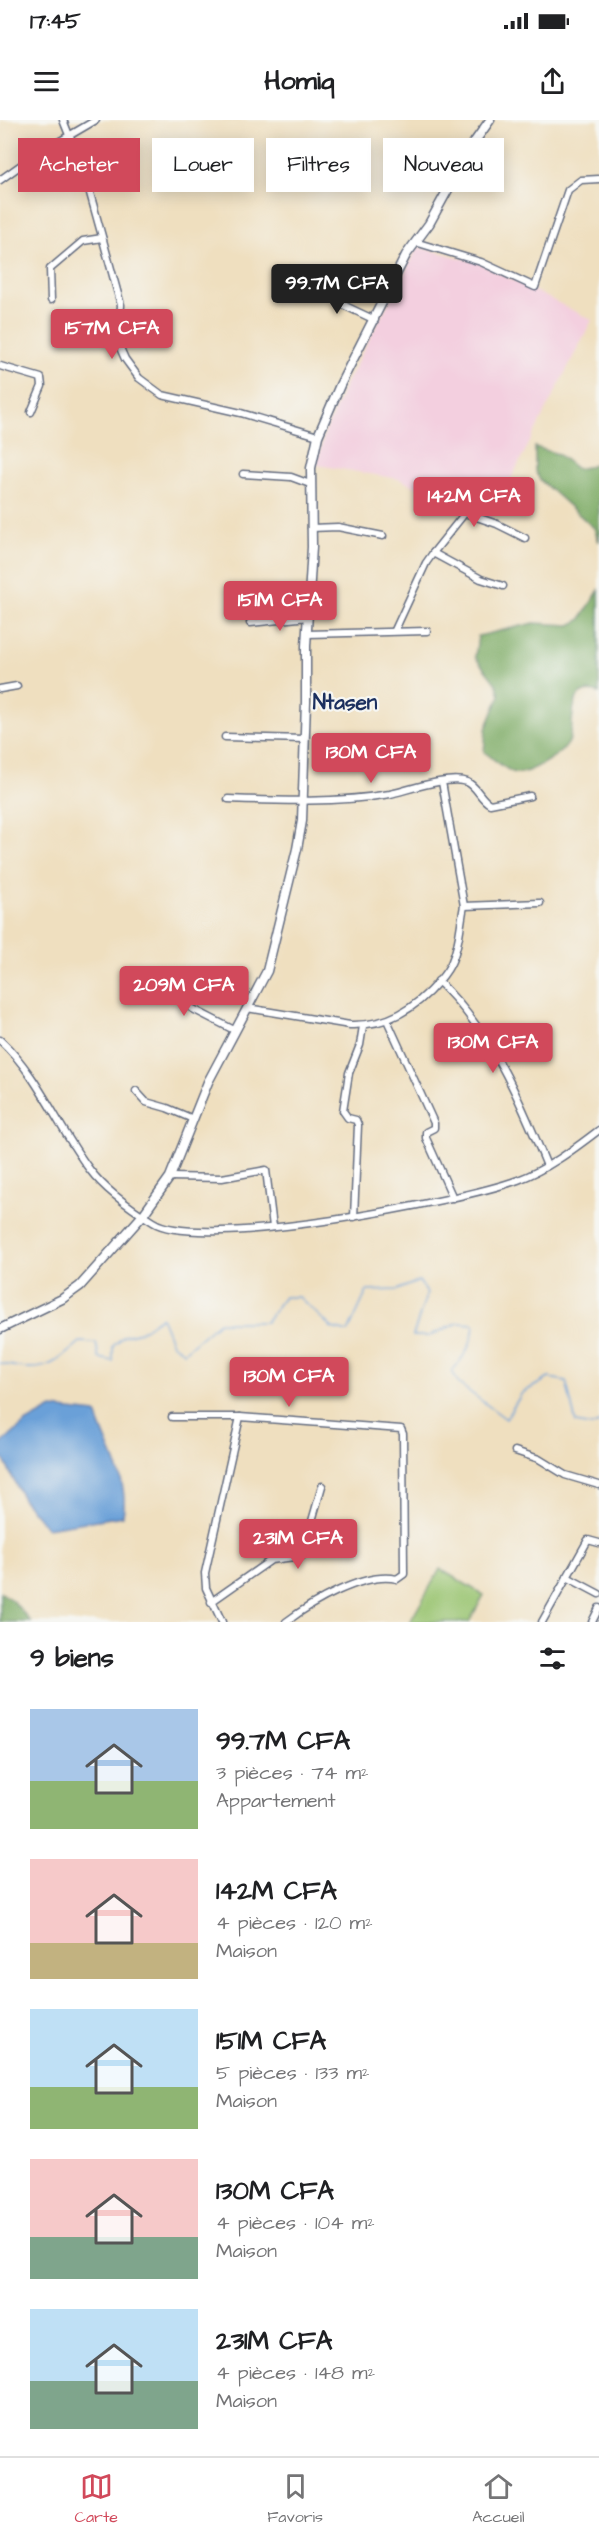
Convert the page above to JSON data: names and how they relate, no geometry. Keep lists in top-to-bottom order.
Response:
{
  "districts": ["Ntasen"],
  "page": {
    "status": "17:45",
    "header": "Homiq",
    "chip": [
      "Acheter",
      "Louer",
      "Filtres",
      "Nouveau"
    ],
    "price": [
      "99.7M CFA",
      "157M CFA",
      "142M CFA",
      "151M CFA",
      "130M CFA",
      "209M CFA",
      "130M CFA",
      "130M CFA",
      "231M CFA"
    ],
    "heading": "9 biens",
    "list": [
      {
        "name": "99.7M CFA",
        "note": "3 pièces · 74 m² · Appartement"
      },
      {
        "name": "142M CFA",
        "note": "4 pièces · 120 m² · Maison"
      },
      {
        "name": "151M CFA",
        "note": "5 pièces · 133 m² · Maison"
      },
      {
        "name": "130M CFA",
        "note": "4 pièces · 104 m² · Maison"
      },
      {
        "name": "231M CFA",
        "note": "4 pièces · 148 m² · Maison"
      }
    ],
    "tabs": ["Carte", "Favoris", "Accueil"]
  }
}
